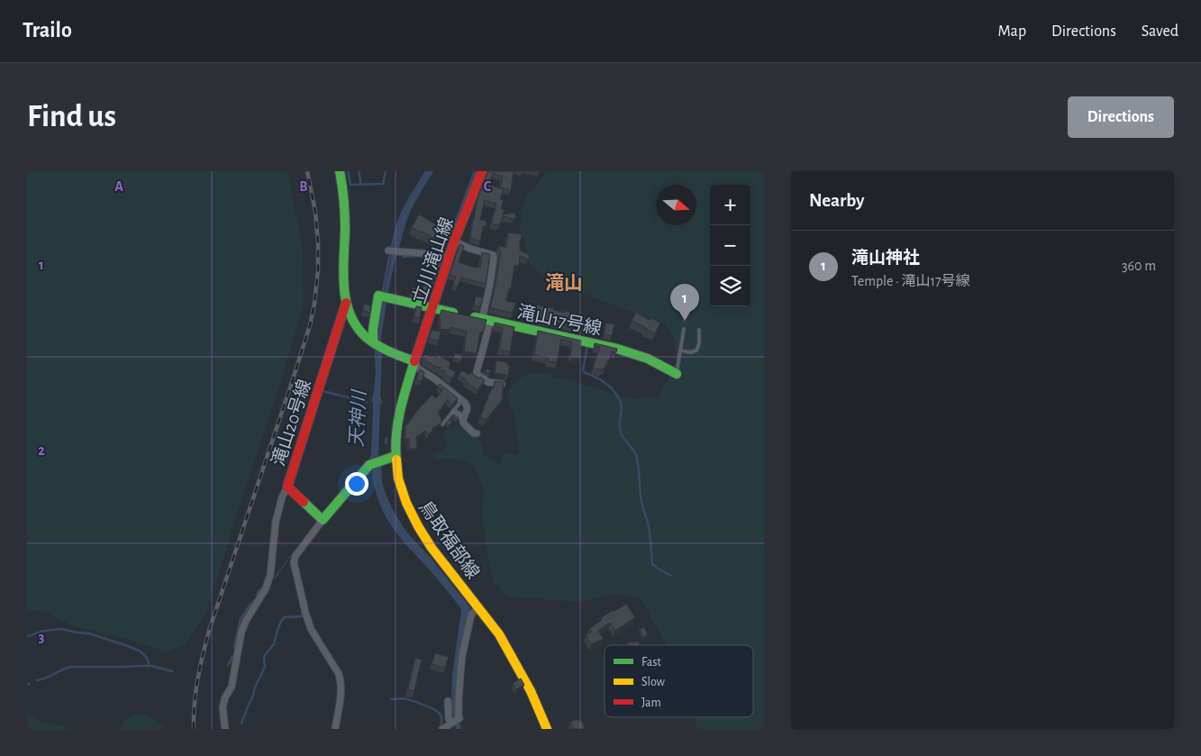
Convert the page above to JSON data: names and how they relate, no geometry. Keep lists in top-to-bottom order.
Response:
{
  "streets": {
    "street": [
      "立川滝山線",
      "滝山17号線",
      "滝山20号線",
      "鳥取福部線"
    ]
  },
  "crossings": [
    ["立川滝山線", "滝山17号線"],
    ["立川滝山線", "鳥取福部線"]
  ],
  "districts": ["滝山"],
  "water": ["天神川"],
  "legend": ["Fast", "Slow", "Jam"],
  "north": "right",
  "page": {
    "header": "Trailo",
    "nav": ["Map", "Directions", "Saved"],
    "buttons": "Directions",
    "title": "Find us",
    "heading": "Nearby",
    "map_buttons": ["+", "−"],
    "list": [
      {
        "mark": "1",
        "name": "滝山神社",
        "note": "Temple · 滝山17号線",
        "value": "360 m"
      }
    ],
    "pins": "1"
  },
  "grid": {
    "columns": ["A", "B", "C"],
    "rows": ["1", "2", "3"]
  }
}
